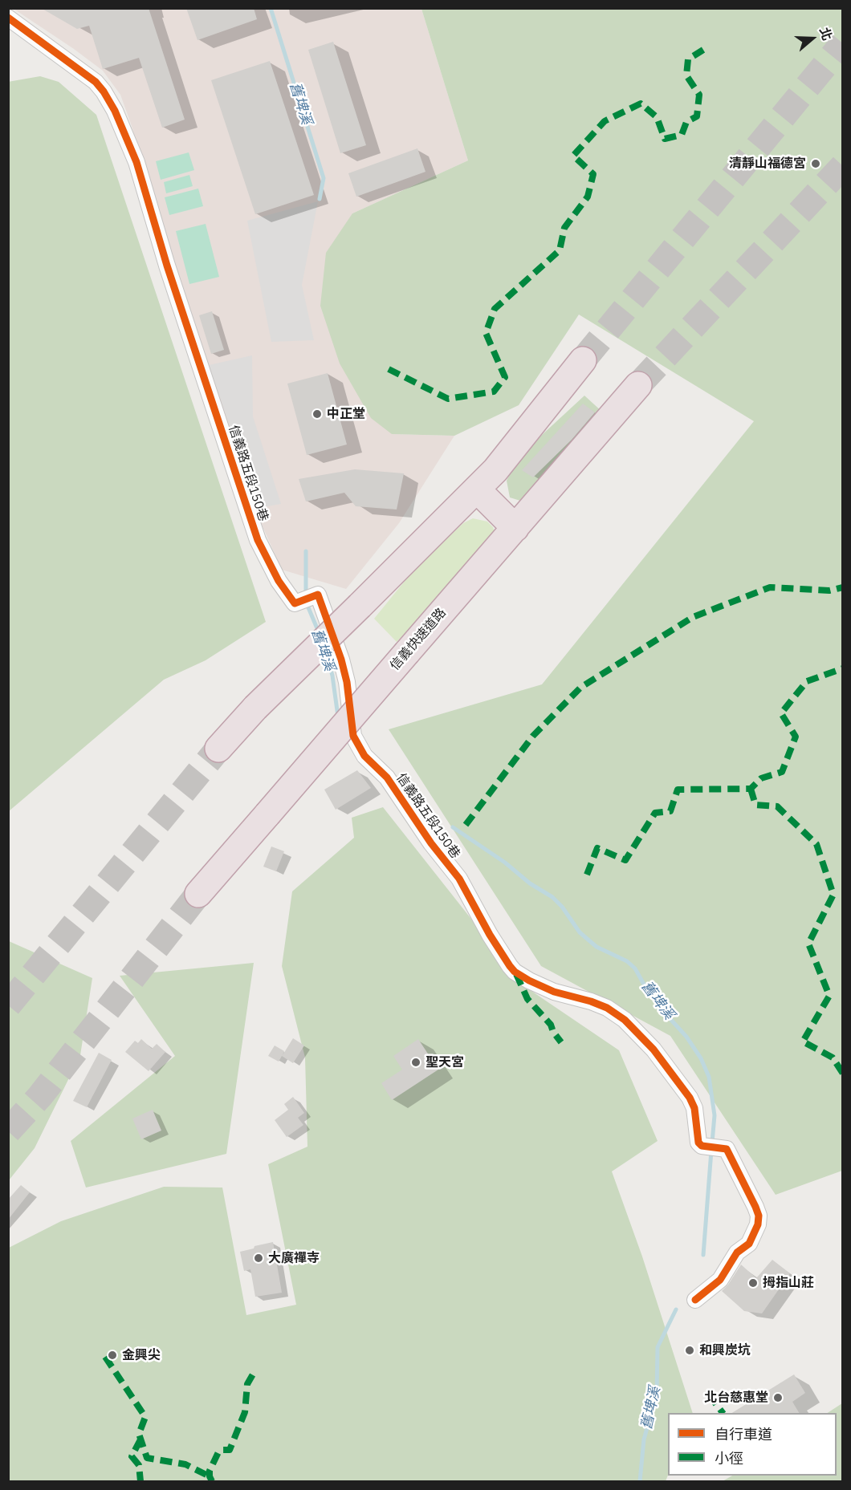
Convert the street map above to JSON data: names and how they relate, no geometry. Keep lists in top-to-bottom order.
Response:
{
  "streets": {
    "highway": ["信義快速道路"],
    "street": ["信義路五段150巷"]
  },
  "water": ["舊埤溪"],
  "places": [
    "清靜山福德宮",
    "中正堂",
    "聖天宮",
    "大廣禪寺",
    "拇指山莊",
    "和興炭坑",
    "金興尖",
    "北台慈惠堂"
  ],
  "legend": ["自行車道", "小徑"],
  "north": "right"
}
